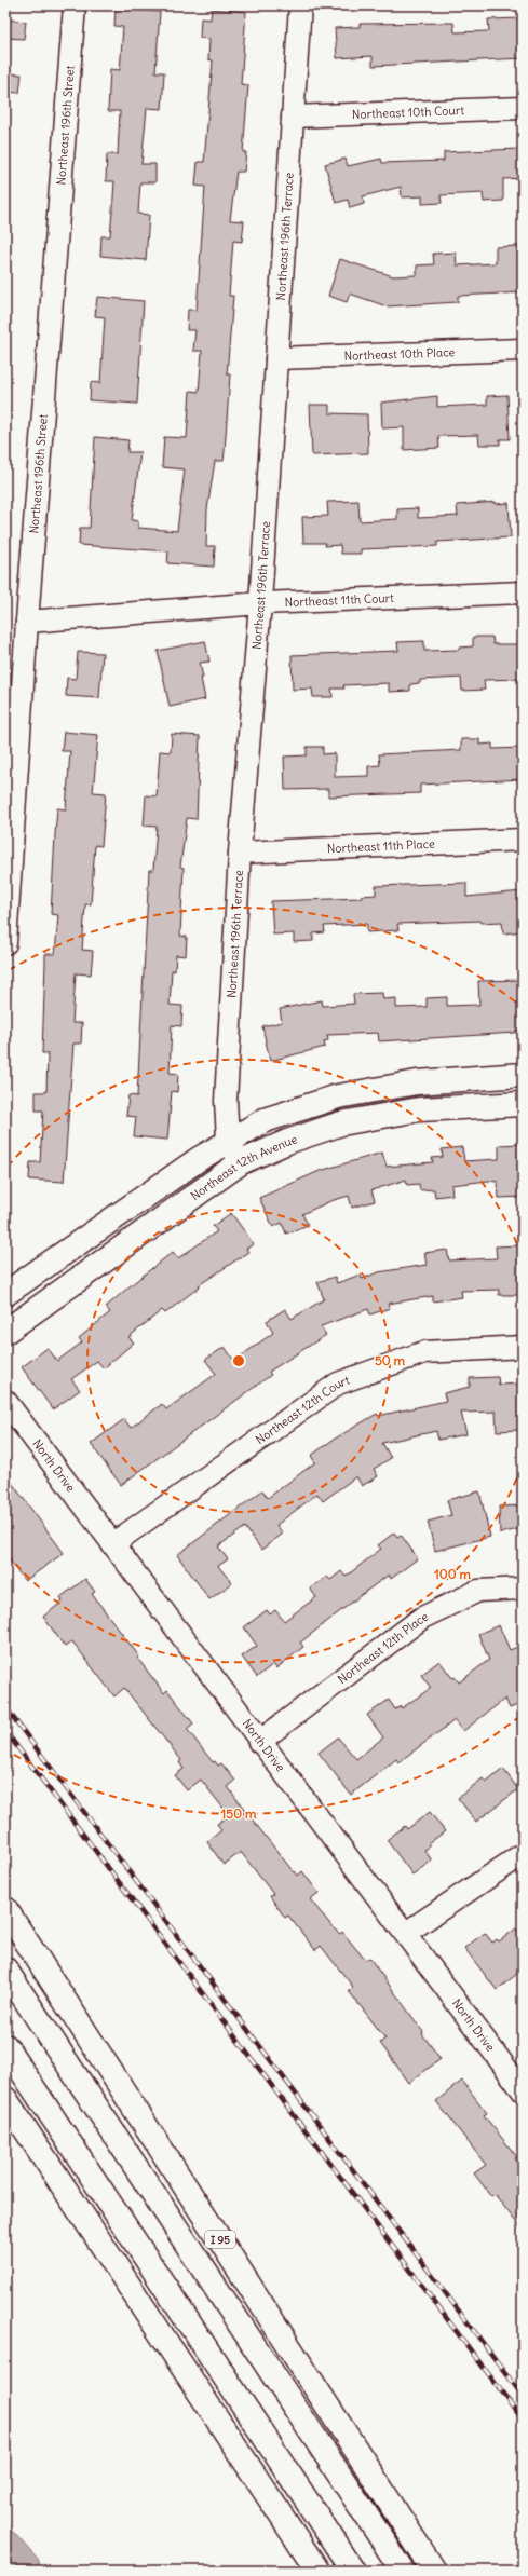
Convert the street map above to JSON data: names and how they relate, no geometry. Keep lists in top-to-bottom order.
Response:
{
  "streets": {
    "main road": ["Northeast 12th Avenue", "I 95"],
    "street": [
      "Northeast 10th Court",
      "Northeast 196th Street",
      "Northeast 196th Terrace",
      "Northeast 10th Place",
      "Northeast 11th Court",
      "Northeast 11th Place",
      "Northeast 12th Court",
      "North Drive",
      "Northeast 12th Place"
    ]
  },
  "crossings": [
    ["Northeast 10th Court", "Northeast 196th Terrace"],
    ["Northeast 196th Street", "Northeast 11th Court"],
    ["Northeast 196th Terrace", "Northeast 10th Place"],
    ["Northeast 196th Terrace", "Northeast 11th Court"],
    ["Northeast 196th Terrace", "Northeast 11th Place"],
    ["Northeast 196th Terrace", "Northeast 12th Avenue"],
    ["Northeast 12th Court", "North Drive"],
    ["North Drive", "Northeast 12th Place"]
  ],
  "rings": ["50 m", "100 m", "150 m"]
}
